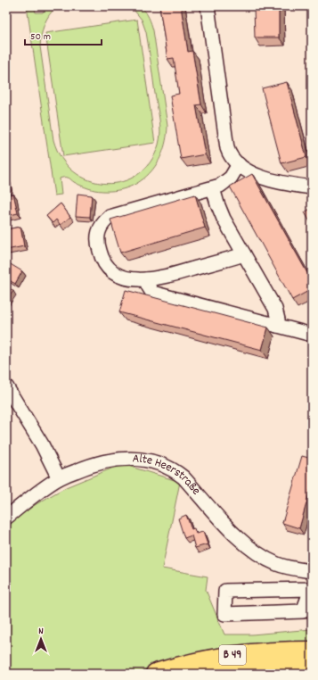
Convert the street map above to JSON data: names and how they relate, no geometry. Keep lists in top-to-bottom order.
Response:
{
  "streets": {
    "highway": ["B 49"],
    "street": ["Alte Heerstraße"]
  },
  "scale_bar": "50 m",
  "north": "top"
}
